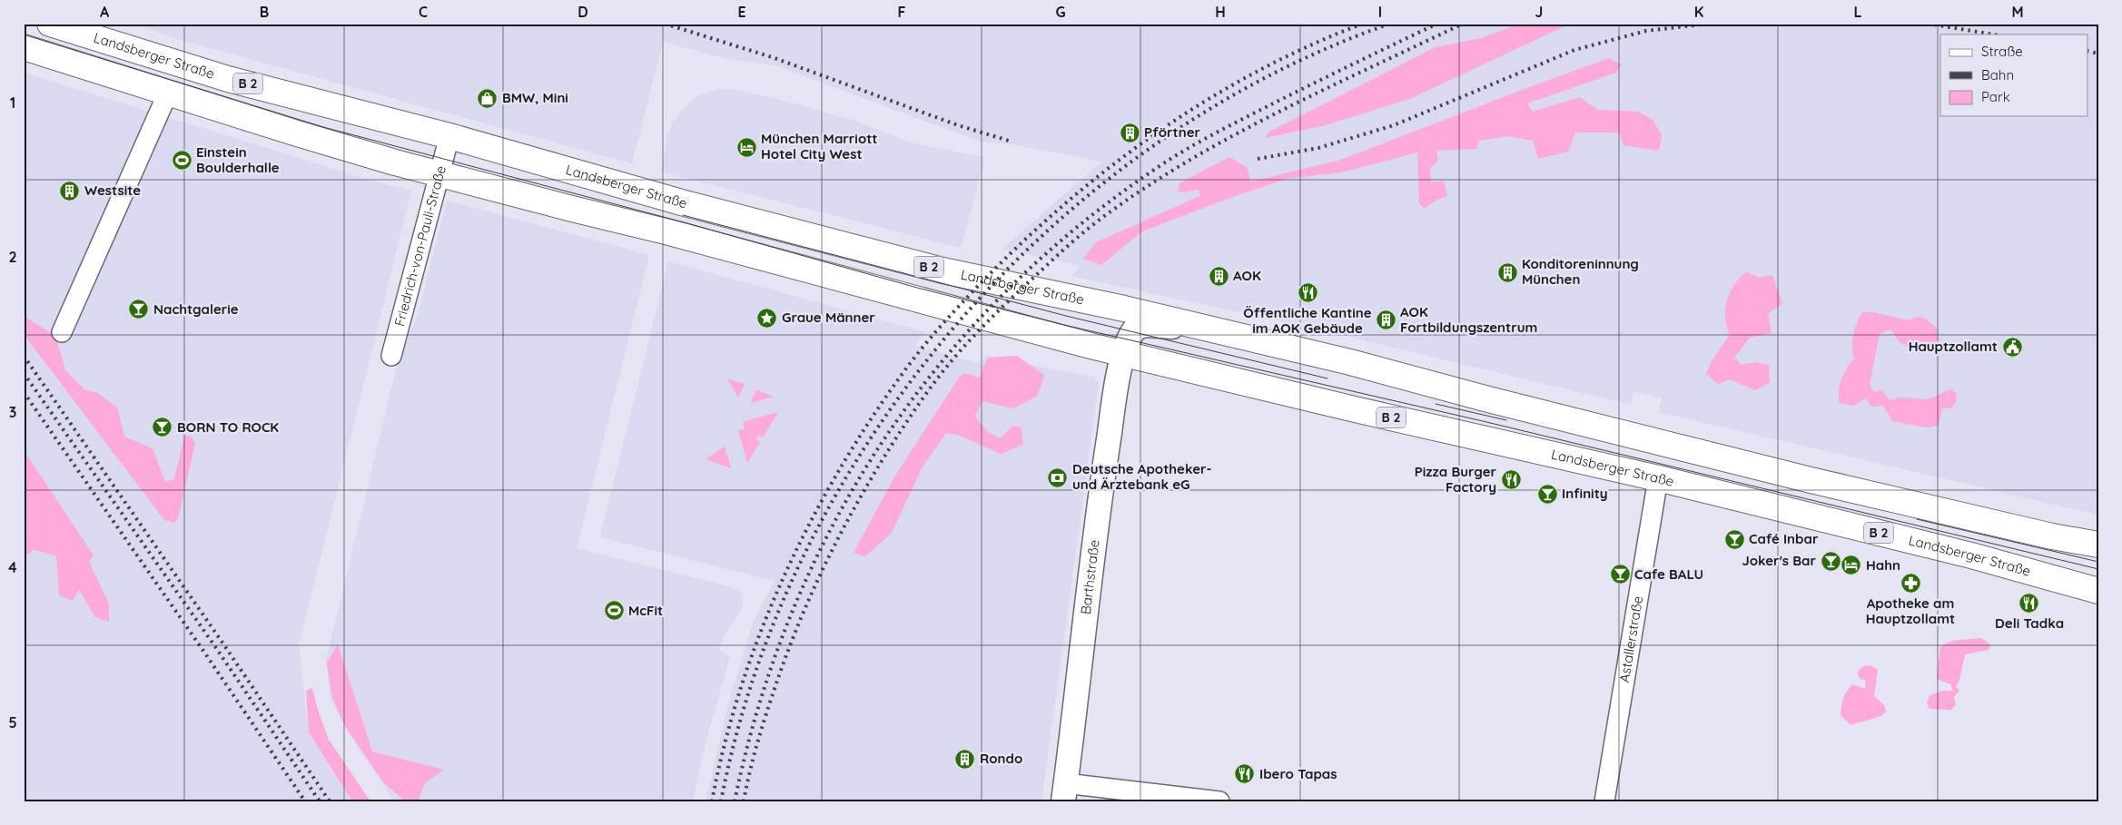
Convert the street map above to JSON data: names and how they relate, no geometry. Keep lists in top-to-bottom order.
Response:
{
  "streets": {
    "main road": ["Landsberger Straße", "B 2"],
    "street": ["Friedrich-von-Pauli-Straße", "Barthstraße", "Astallerstraße"]
  },
  "crossings": [
    ["Landsberger Straße", "Friedrich-von-Pauli-Straße"],
    ["Landsberger Straße", "Barthstraße"],
    ["Landsberger Straße", "Astallerstraße"]
  ],
  "places": {
    "shop": ["BMW, Mini"],
    "building": [
      "Pförtner",
      "Westsite",
      "Konditoreninnung München",
      "AOK",
      "AOK Fortbildungszentrum",
      "Rondo"
    ],
    "hotel": ["München Marriott Hotel City West", "Hahn"],
    "sports": ["Einstein Boulderhalle", "McFit"],
    "restaurant": [
      "Öffentliche Kantine im AOK Gebäude",
      "Pizza Burger Factory",
      "Deli Tadka",
      "Ibero Tapas"
    ],
    "bar": [
      "Nachtgalerie",
      "BORN TO ROCK",
      "Infinity",
      "Café Inbar",
      "Joker's Bar",
      "Cafe BALU"
    ],
    "place": ["Graue Männer"],
    "public building": ["Hauptzollamt"],
    "bank": ["Deutsche Apotheker- und Ärztebank eG"],
    "pharmacy": ["Apotheke am Hauptzollamt"]
  },
  "legend": ["Straße", "Bahn", "Park"],
  "grid": {
    "columns": [
      "A",
      "B",
      "C",
      "D",
      "E",
      "F",
      "G",
      "H",
      "I",
      "J",
      "K",
      "L",
      "M"
    ],
    "rows": [
      "1",
      "2",
      "3",
      "4",
      "5"
    ]
  }
}
